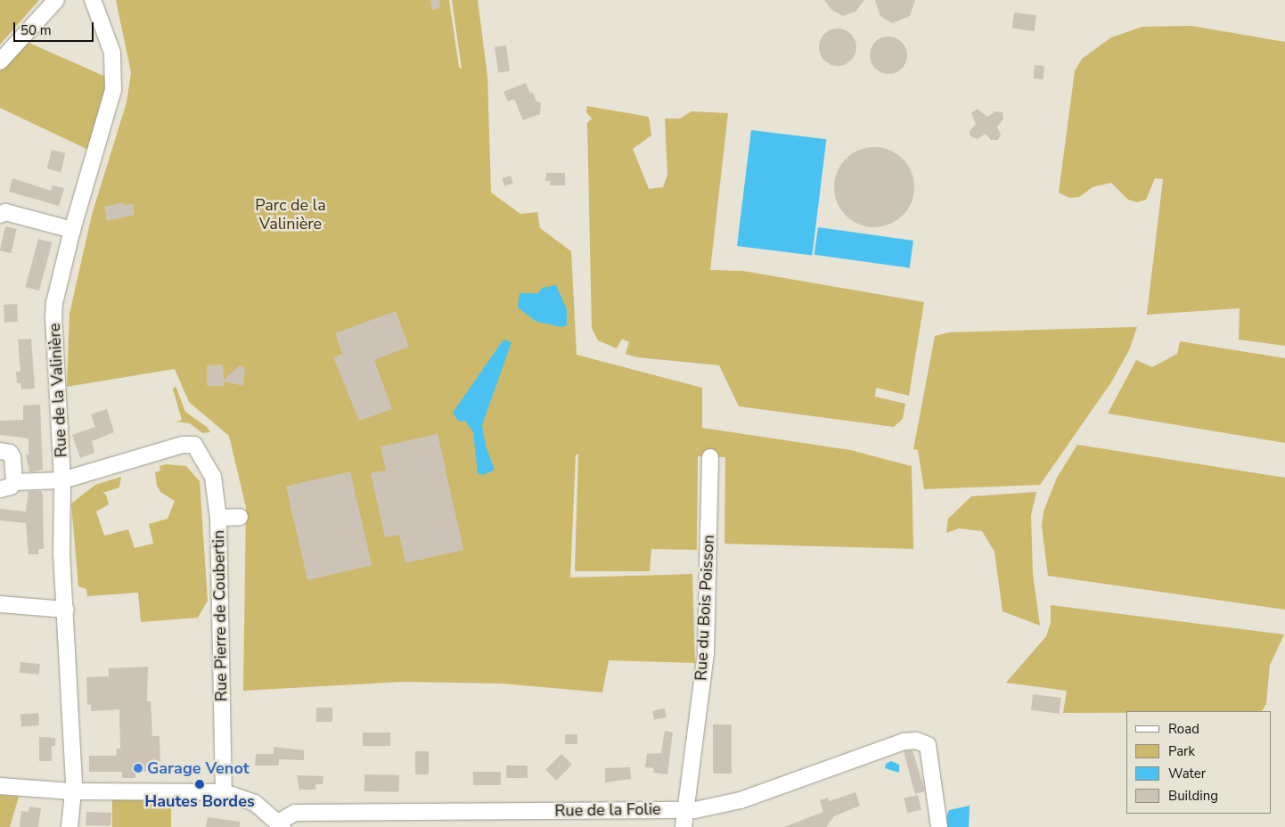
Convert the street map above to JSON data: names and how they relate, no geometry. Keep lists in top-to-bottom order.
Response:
{
  "streets": {
    "street": [
      "Rue de la Valinière",
      "Rue du Bois Poisson",
      "Rue Pierre de Coubertin",
      "Rue de la Folie"
    ]
  },
  "crossings": [
    ["Rue de la Valinière", "Rue Pierre de Coubertin"],
    ["Rue du Bois Poisson", "Rue de la Folie"]
  ],
  "parks": ["Parc de la Valinière"],
  "places": ["Garage Venot", "Hautes Bordes"],
  "legend": [
    "Road",
    "Park",
    "Water",
    "Building"
  ],
  "scale_bar": "50 m"
}
